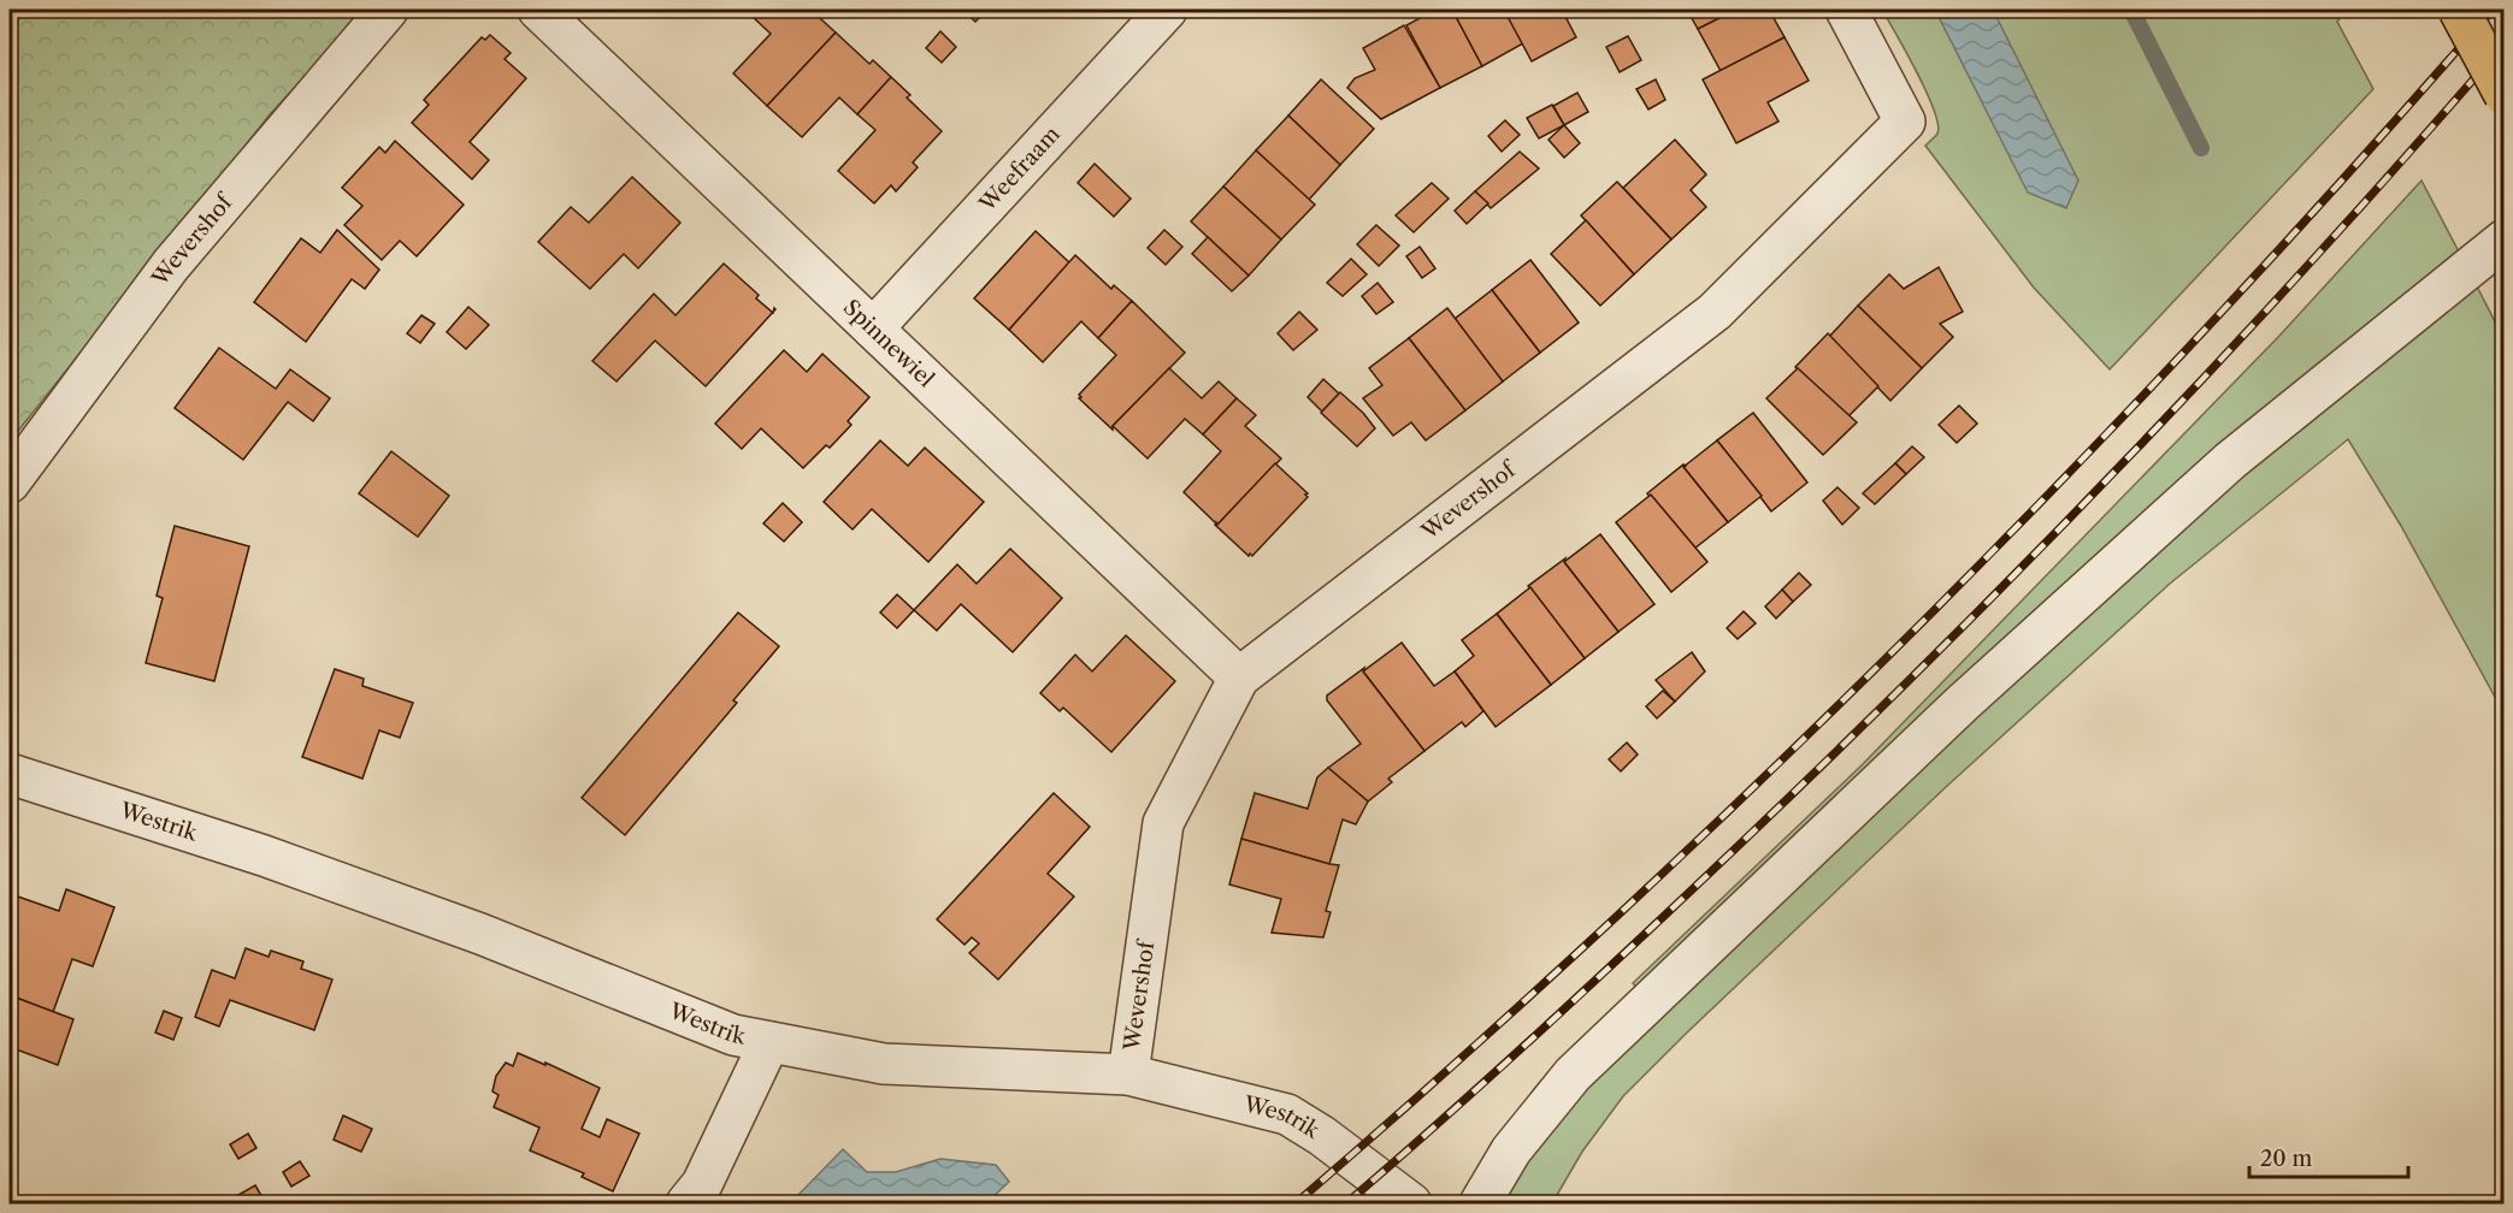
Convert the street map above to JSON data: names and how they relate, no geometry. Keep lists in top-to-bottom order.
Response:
{
  "streets": {
    "street": [
      "Weefraam",
      "Wevershof",
      "Spinnewiel",
      "Westrik"
    ]
  },
  "crossings": [
    ["Weefraam", "Spinnewiel"],
    ["Wevershof", "Spinnewiel"],
    ["Wevershof", "Westrik"]
  ],
  "scale_bar": "20 m"
}
